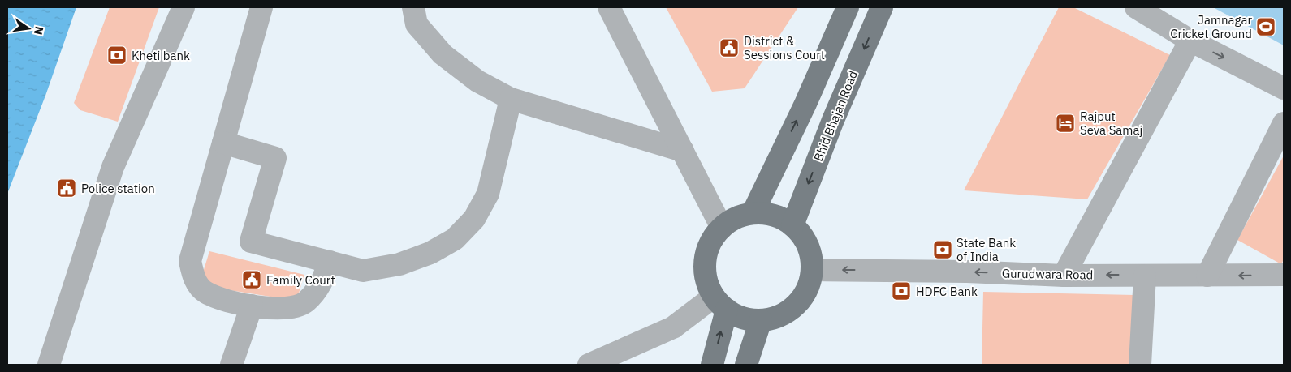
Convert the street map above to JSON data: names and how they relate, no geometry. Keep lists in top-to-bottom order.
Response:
{
  "streets": {
    "main road": ["Bhid Bhajan Road"],
    "street": ["Gurudwara Road"]
  },
  "crossings": [
    ["Bhid Bhajan Road", "Gurudwara Road"]
  ],
  "one_way": ["Gurudwara Road"],
  "places": {
    "sports": ["Jamnagar Cricket Ground"],
    "public building": ["District & Sessions Court", "Police station", "Family Court"],
    "bank": ["Kheti bank", "State Bank of India", "HDFC Bank"],
    "hotel": ["Rajput Seva Samaj"]
  },
  "north": "right"
}
